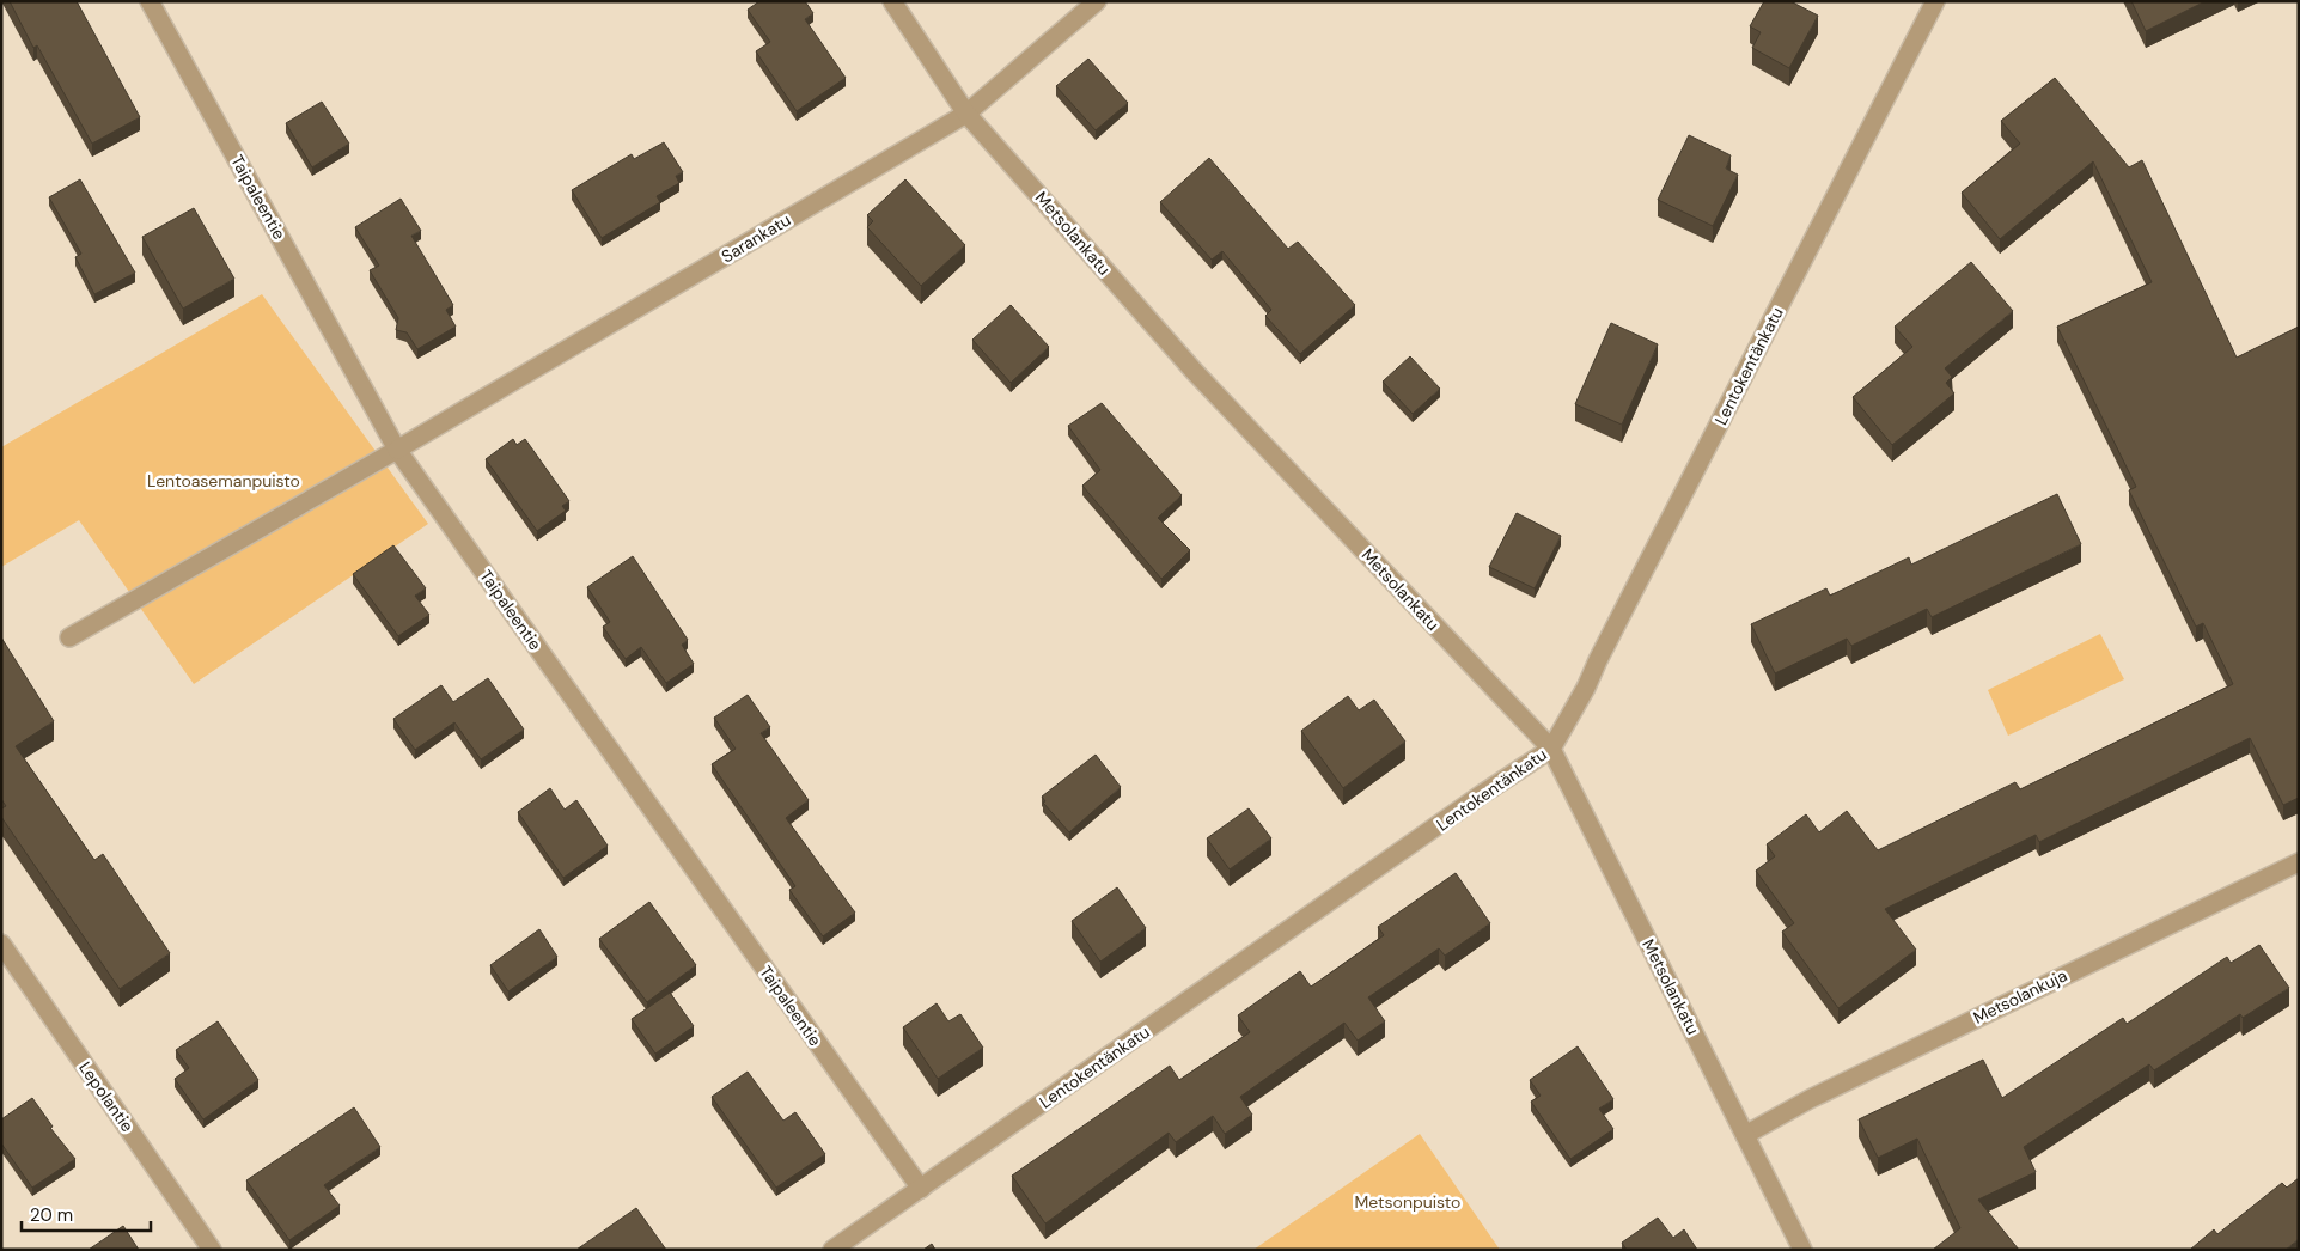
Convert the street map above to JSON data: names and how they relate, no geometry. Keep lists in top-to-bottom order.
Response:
{
  "streets": {
    "street": [
      "Taipaleentie",
      "Metsolankatu",
      "Sarankatu",
      "Lentokentänkatu",
      "Metsolankuja",
      "Lepolantie"
    ]
  },
  "crossings": [
    ["Taipaleentie", "Sarankatu"],
    ["Taipaleentie", "Lentokentänkatu"],
    ["Metsolankatu", "Sarankatu"],
    ["Metsolankatu", "Lentokentänkatu"],
    ["Metsolankatu", "Metsolankuja"]
  ],
  "parks": ["Lentoasemanpuisto", "Metsonpuisto"],
  "scale_bar": "20 m"
}
